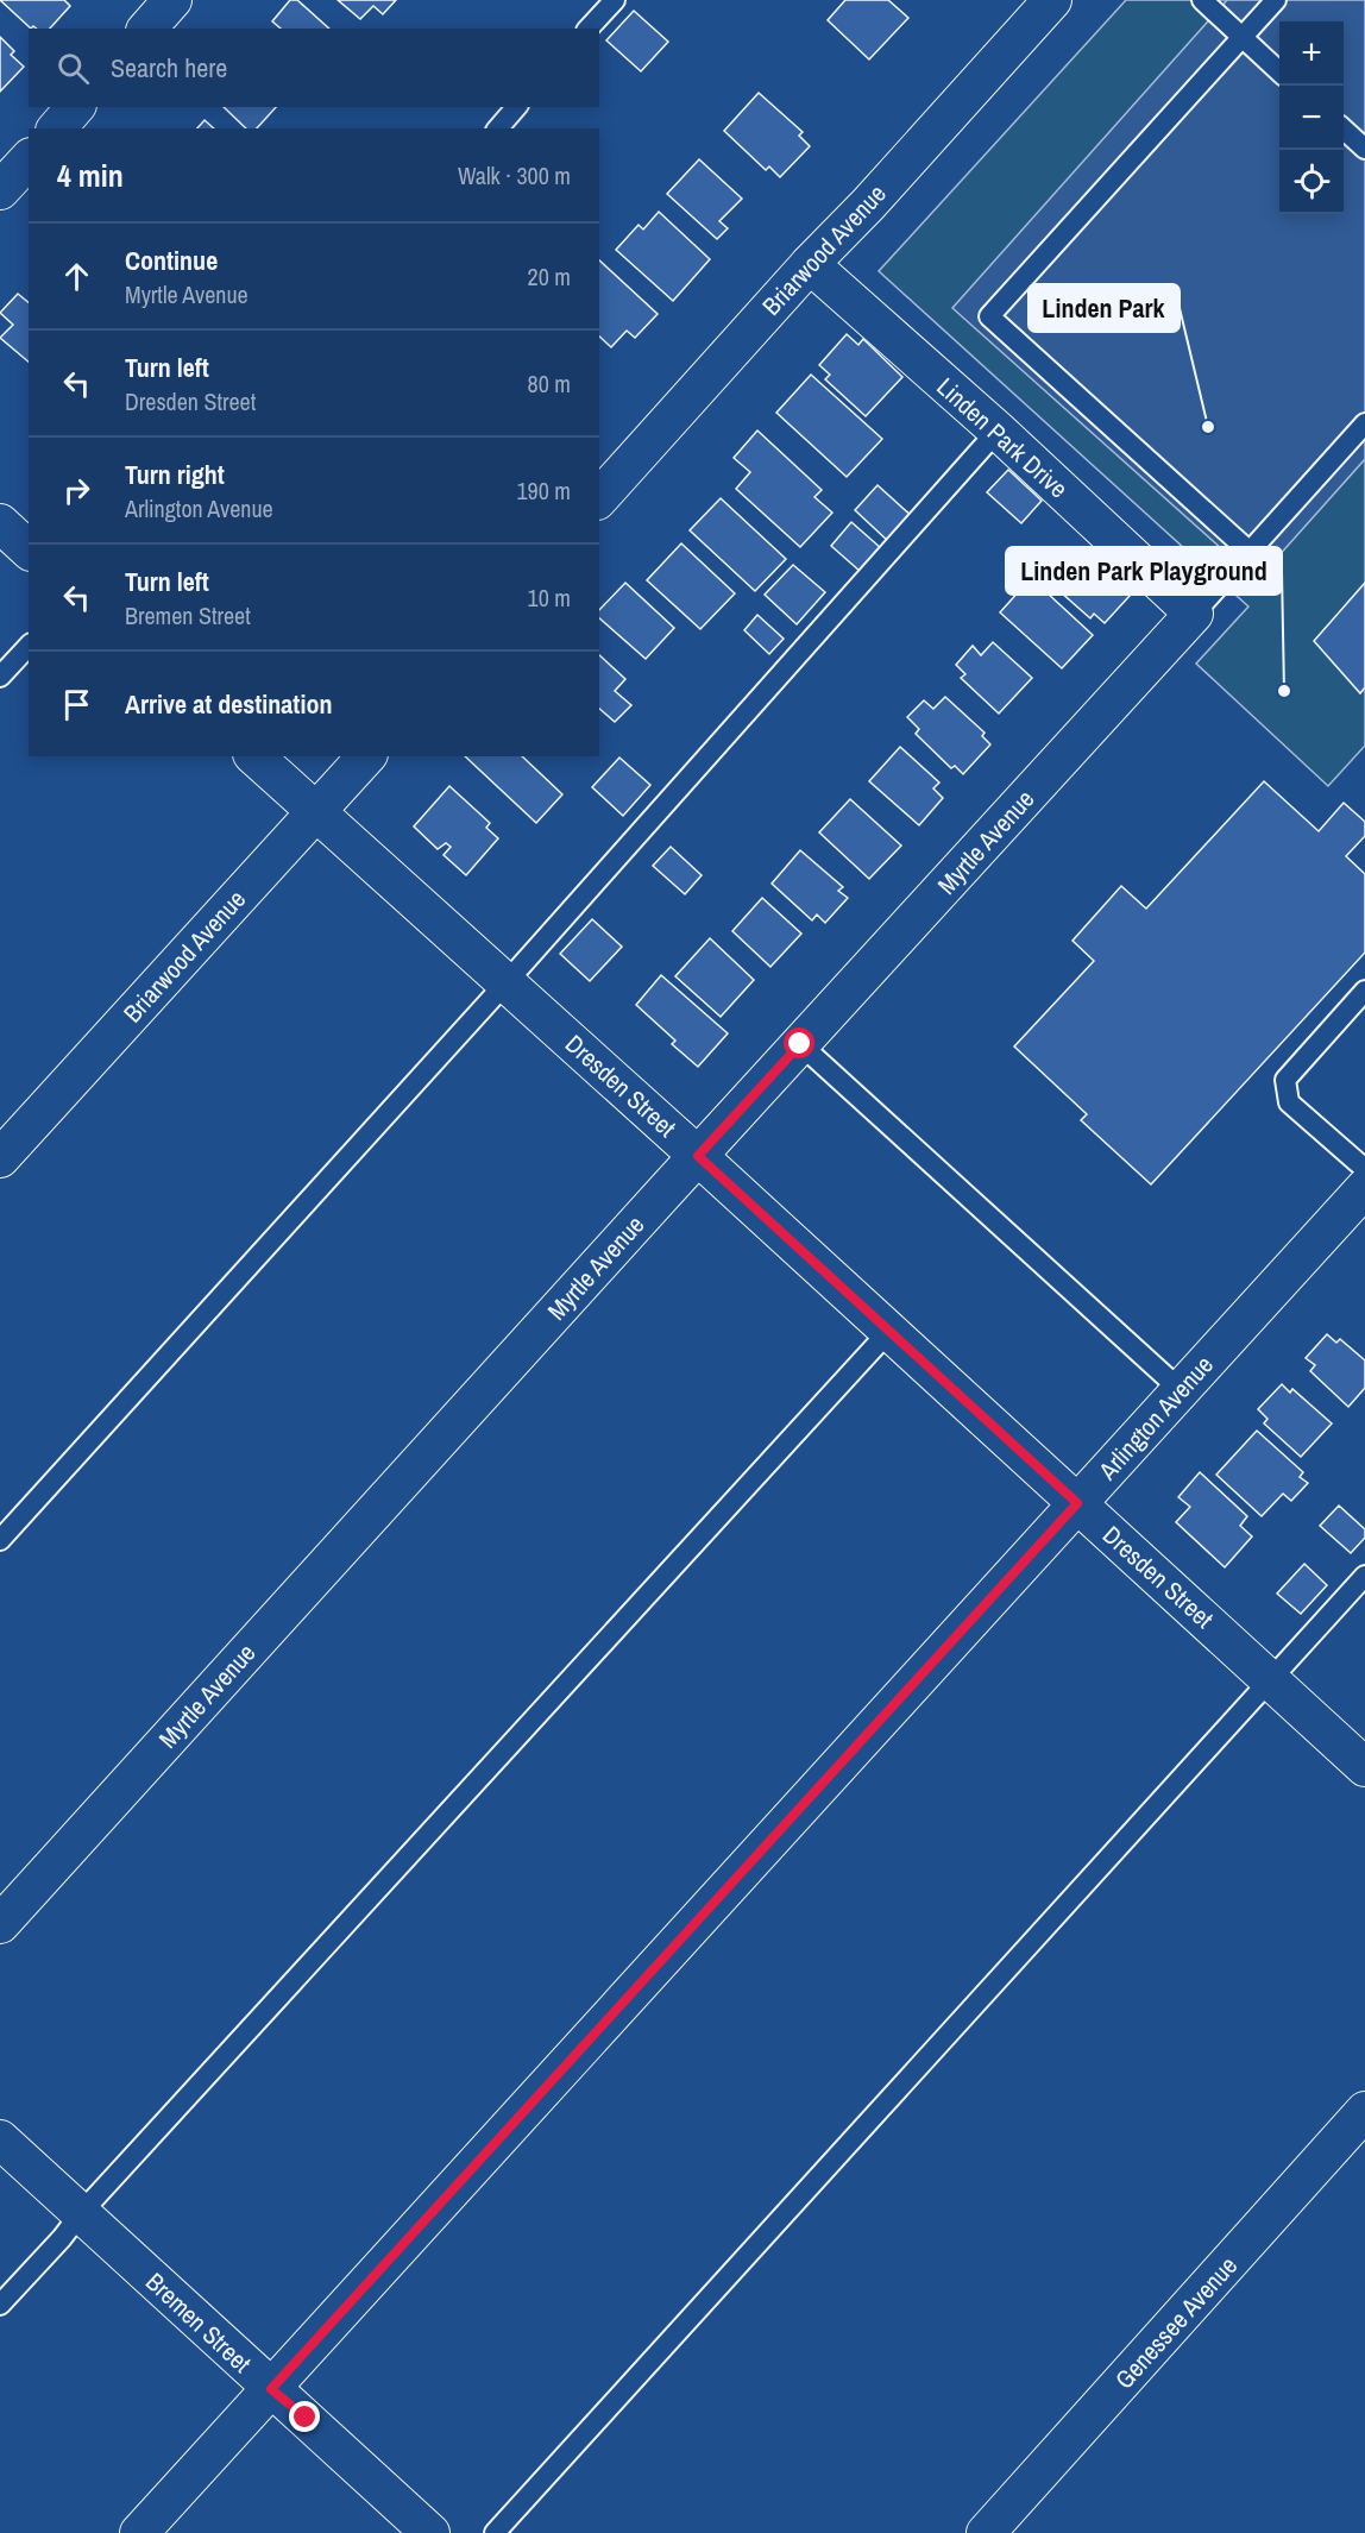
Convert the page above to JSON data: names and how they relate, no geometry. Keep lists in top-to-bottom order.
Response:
{
  "streets": {
    "street": [
      "Briarwood Avenue",
      "Linden Park Drive",
      "Myrtle Avenue",
      "Dresden Street",
      "Arlington Avenue",
      "Bremen Street",
      "Genessee Avenue"
    ]
  },
  "crossings": [
    ["Briarwood Avenue", "Linden Park Drive"],
    ["Briarwood Avenue", "Dresden Street"],
    ["Linden Park Drive", "Myrtle Avenue"],
    ["Myrtle Avenue", "Dresden Street"],
    ["Dresden Street", "Arlington Avenue"],
    ["Arlington Avenue", "Bremen Street"]
  ],
  "places": ["Linden Park", "Linden Park Playground"],
  "page": {
    "map_buttons": ["+", "−"],
    "search": "Search here",
    "heading": ["4 min", "Walk · 300 m"],
    "list": [
      ["Continue", "Myrtle Avenue", "20 m"],
      ["Turn left", "Dresden Street", "80 m"],
      ["Turn right", "Arlington Avenue", "190 m"],
      ["Turn left", "Bremen Street", "10 m"],
      "Arrive at destination"
    ]
  }
}
